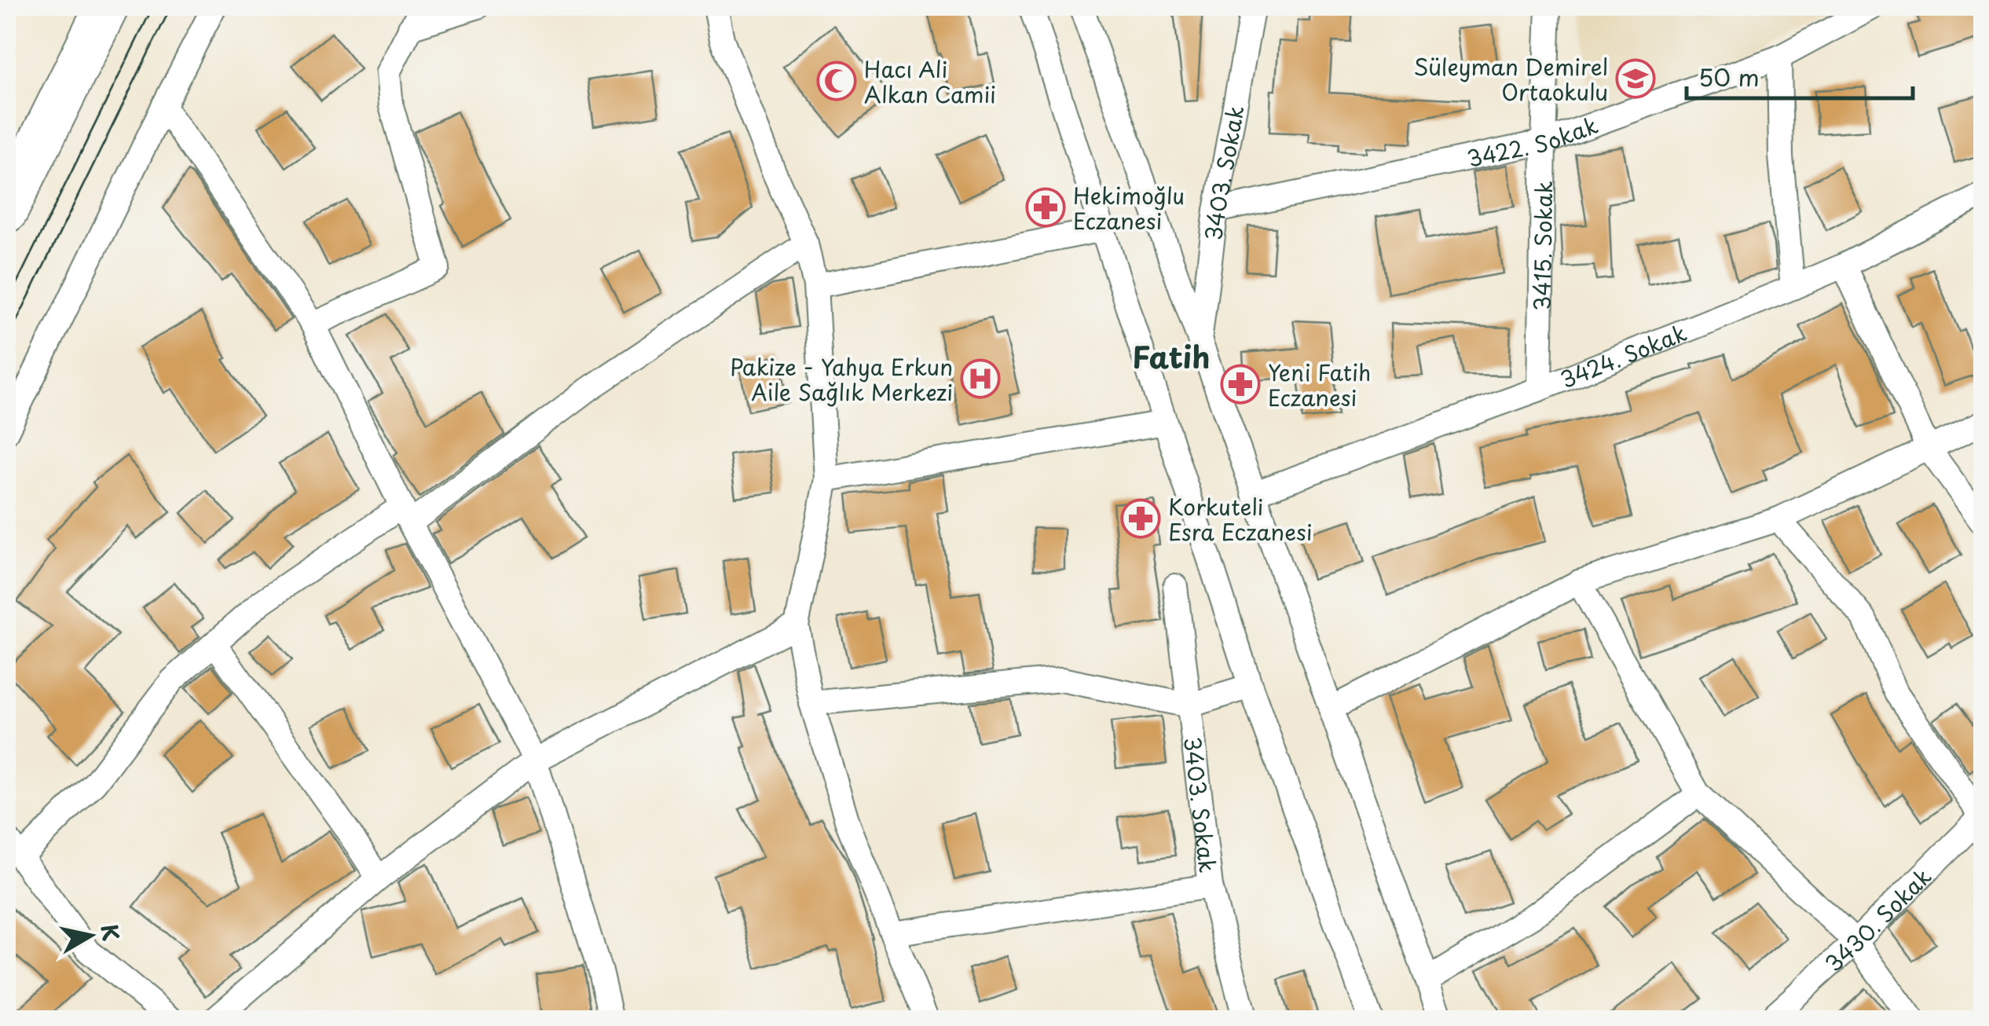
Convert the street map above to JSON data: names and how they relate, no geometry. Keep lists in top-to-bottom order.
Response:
{
  "streets": {
    "street": [
      "3422. Sokak",
      "3403. Sokak",
      "3415. Sokak",
      "3424. Sokak",
      "3430. Sokak"
    ]
  },
  "crossings": [
    ["3422. Sokak", "3403. Sokak"],
    ["3422. Sokak", "3415. Sokak"],
    ["3415. Sokak", "3424. Sokak"]
  ],
  "districts": ["Fatih"],
  "places": {
    "school or university": ["Süleyman Demirel Ortaokulu"],
    "mosque": ["Hacı Ali Alkan Camii"],
    "pharmacy": ["Hekimoğlu Eczanesi", "Yeni Fatih Eczanesi", "Korkuteli Esra Eczanesi"],
    "hospital": ["Pakize - Yahya Erkun Aile Sağlık Merkezi"]
  },
  "scale_bar": "50 m",
  "north": "right"
}
